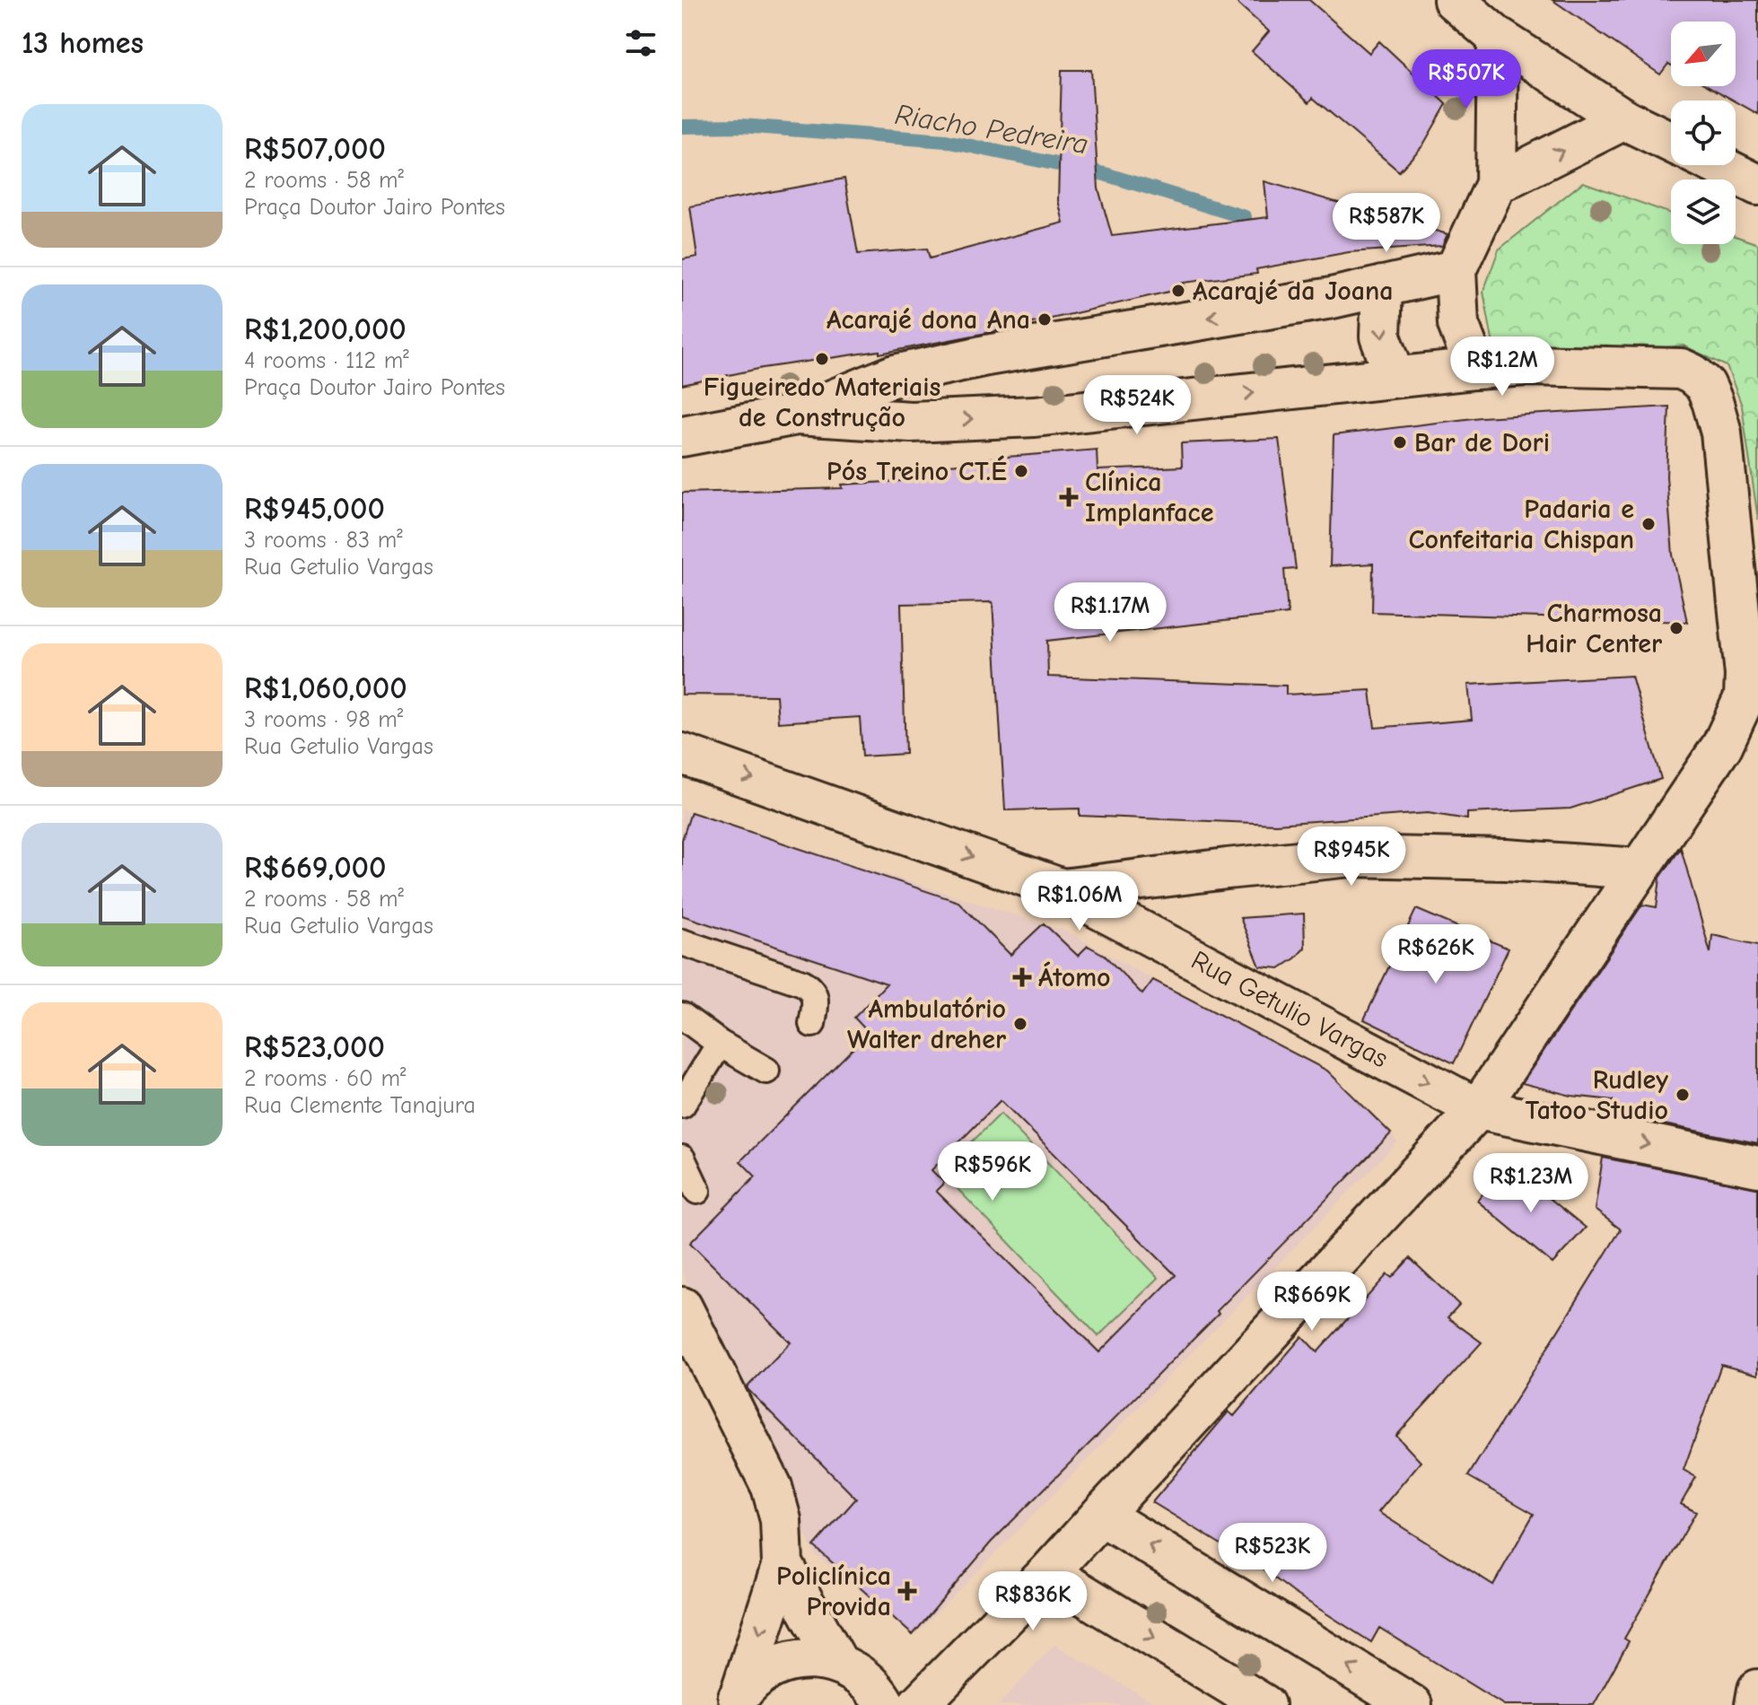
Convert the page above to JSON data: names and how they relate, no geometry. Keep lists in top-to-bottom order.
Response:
{
  "streets": {
    "street": ["Rua Getulio Vargas"]
  },
  "water": ["Riacho Pedreira"],
  "places": {
    "other": [
      "Acarajé da Joana",
      "Acarajé dona Ana",
      "Figueiredo Materiais de Construção",
      "Bar de Dori",
      "Pós Treino CT.É",
      "Padaria e Confeitaria Chispan",
      "Charmosa Hair Center",
      "Ambulatório Walter dreher",
      "Rudley Tatoo Studio"
    ],
    "health": ["Clínica Implanface", "Átomo", "Policlínica Provida"]
  },
  "north": "bottom left",
  "page": {
    "heading": "13 homes",
    "price": [
      "R$507K",
      "R$587K",
      "R$1.2M",
      "R$524K",
      "R$1.17M",
      "R$945K",
      "R$1.06M",
      "R$626K",
      "R$596K",
      "R$1.23M",
      "R$669K",
      "R$523K",
      "R$836K"
    ],
    "list": [
      {
        "name": "R$507,000",
        "note": "2 rooms · 58 m² · Praça Doutor Jairo Pontes"
      },
      {
        "name": "R$1,200,000",
        "note": "4 rooms · 112 m² · Praça Doutor Jairo Pontes"
      },
      {
        "name": "R$945,000",
        "note": "3 rooms · 83 m² · Rua Getulio Vargas"
      },
      {
        "name": "R$1,060,000",
        "note": "3 rooms · 98 m² · Rua Getulio Vargas"
      },
      {
        "name": "R$669,000",
        "note": "2 rooms · 58 m² · Rua Getulio Vargas"
      },
      {
        "name": "R$523,000",
        "note": "2 rooms · 60 m² · Rua Clemente Tanajura"
      }
    ]
  }
}
